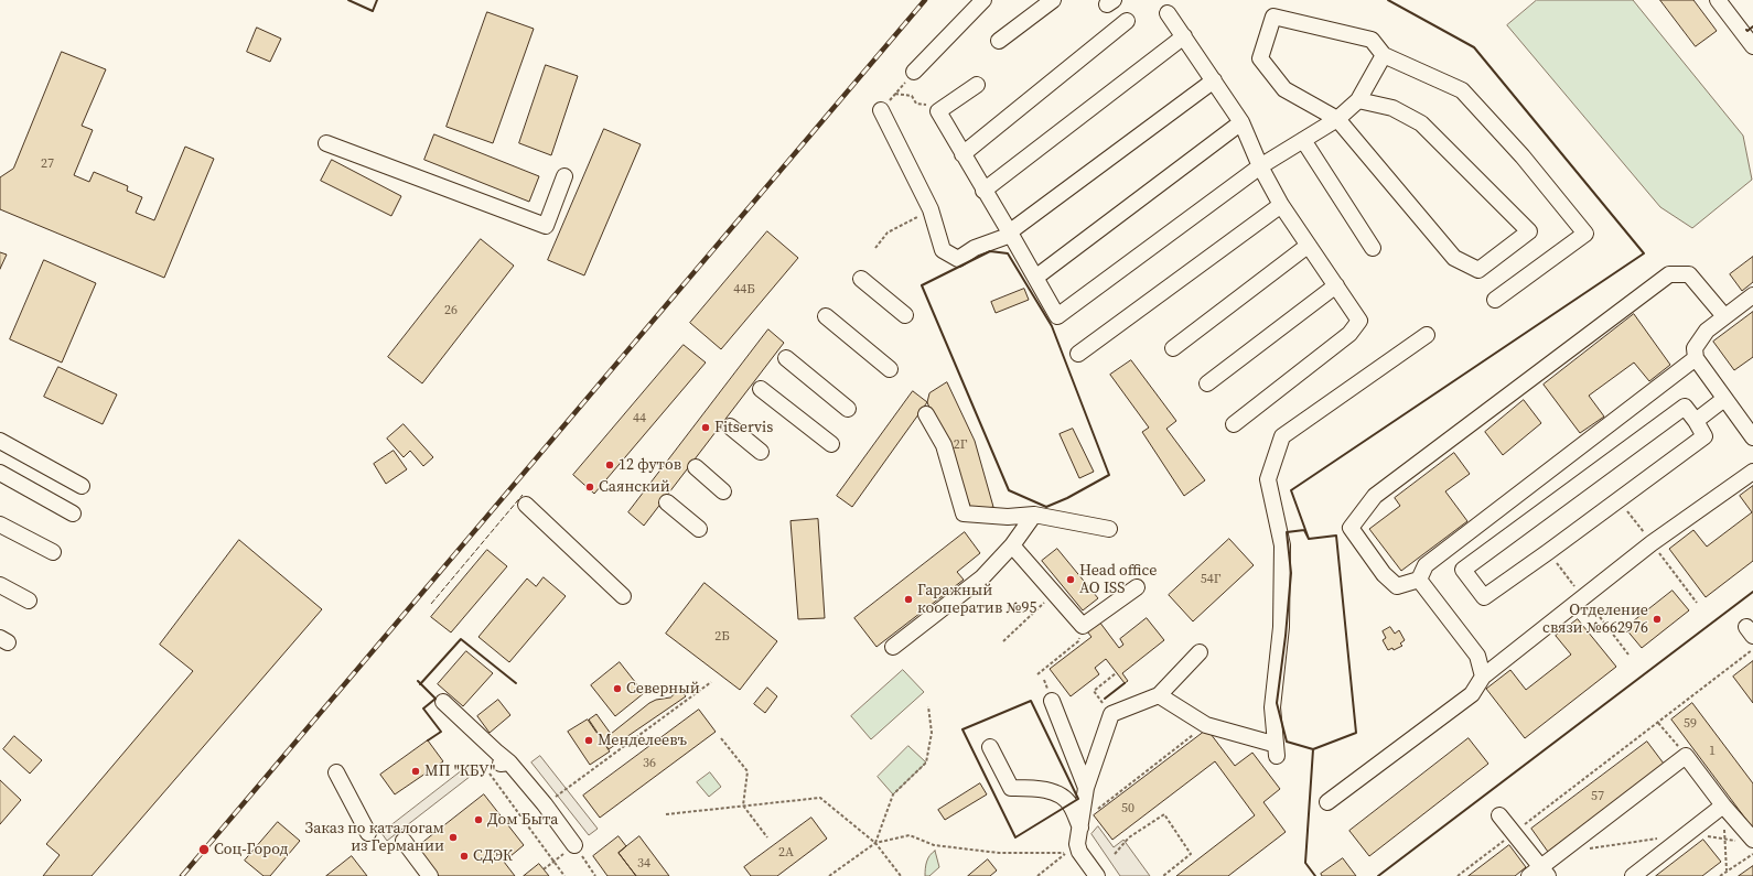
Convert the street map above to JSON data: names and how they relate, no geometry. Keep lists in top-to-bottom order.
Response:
{
  "places": [
    "Fitservis",
    "12 футов",
    "Саянский",
    "Head office AO ISS",
    "Гаражный кооператив №95",
    "Отделение связи №662976",
    "Северный",
    "Менделеевъ",
    "МП \"КБУ\"",
    "Дом Быта",
    "Заказ по каталогам из Германии",
    "Соц-Город",
    "СДЭК"
  ],
  "house_numbers": [
    "27",
    "44Б",
    "26",
    "44",
    "2Г",
    "54Г",
    "2Б",
    "59",
    "1",
    "36",
    "57",
    "50",
    "2А",
    "34"
  ]
}
